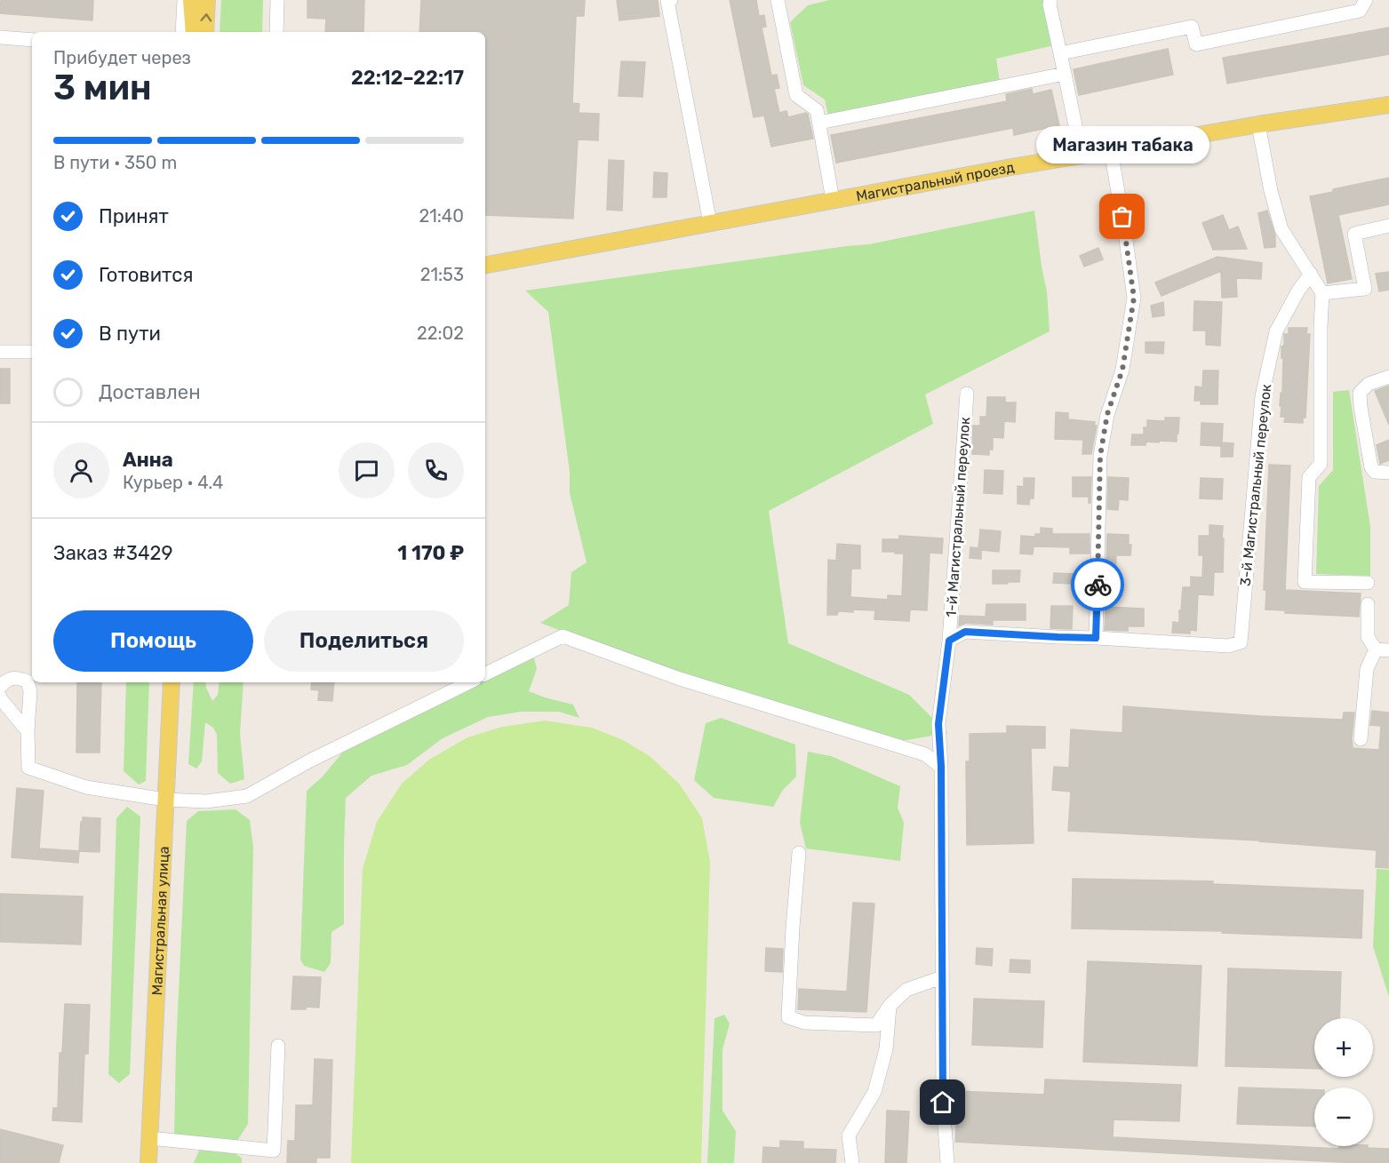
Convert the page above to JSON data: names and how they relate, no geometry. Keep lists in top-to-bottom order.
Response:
{
  "streets": {
    "main road": ["Магистральный проезд", "Магистральная улица"],
    "street": ["3-й Магистральный переулок", "1-й Магистральный переулок"]
  },
  "places": ["Магазин табака"],
  "page": {
    "heading": ["3 мин", "Прибудет через", "22:12–22:17"],
    "panel": [
      "Анна",
      "Курьер · 4.4",
      "Заказ #3429",
      "1 170 ₽"
    ],
    "bar": "В пути · 350 m",
    "bubble": "Магазин табака",
    "list": [
      ["Принят", "21:40"],
      ["Готовится", "21:53"],
      ["В пути", "22:02"],
      "Доставлен"
    ],
    "buttons": ["Помощь", "Поделиться"],
    "map_buttons": ["+", "−"]
  }
}
